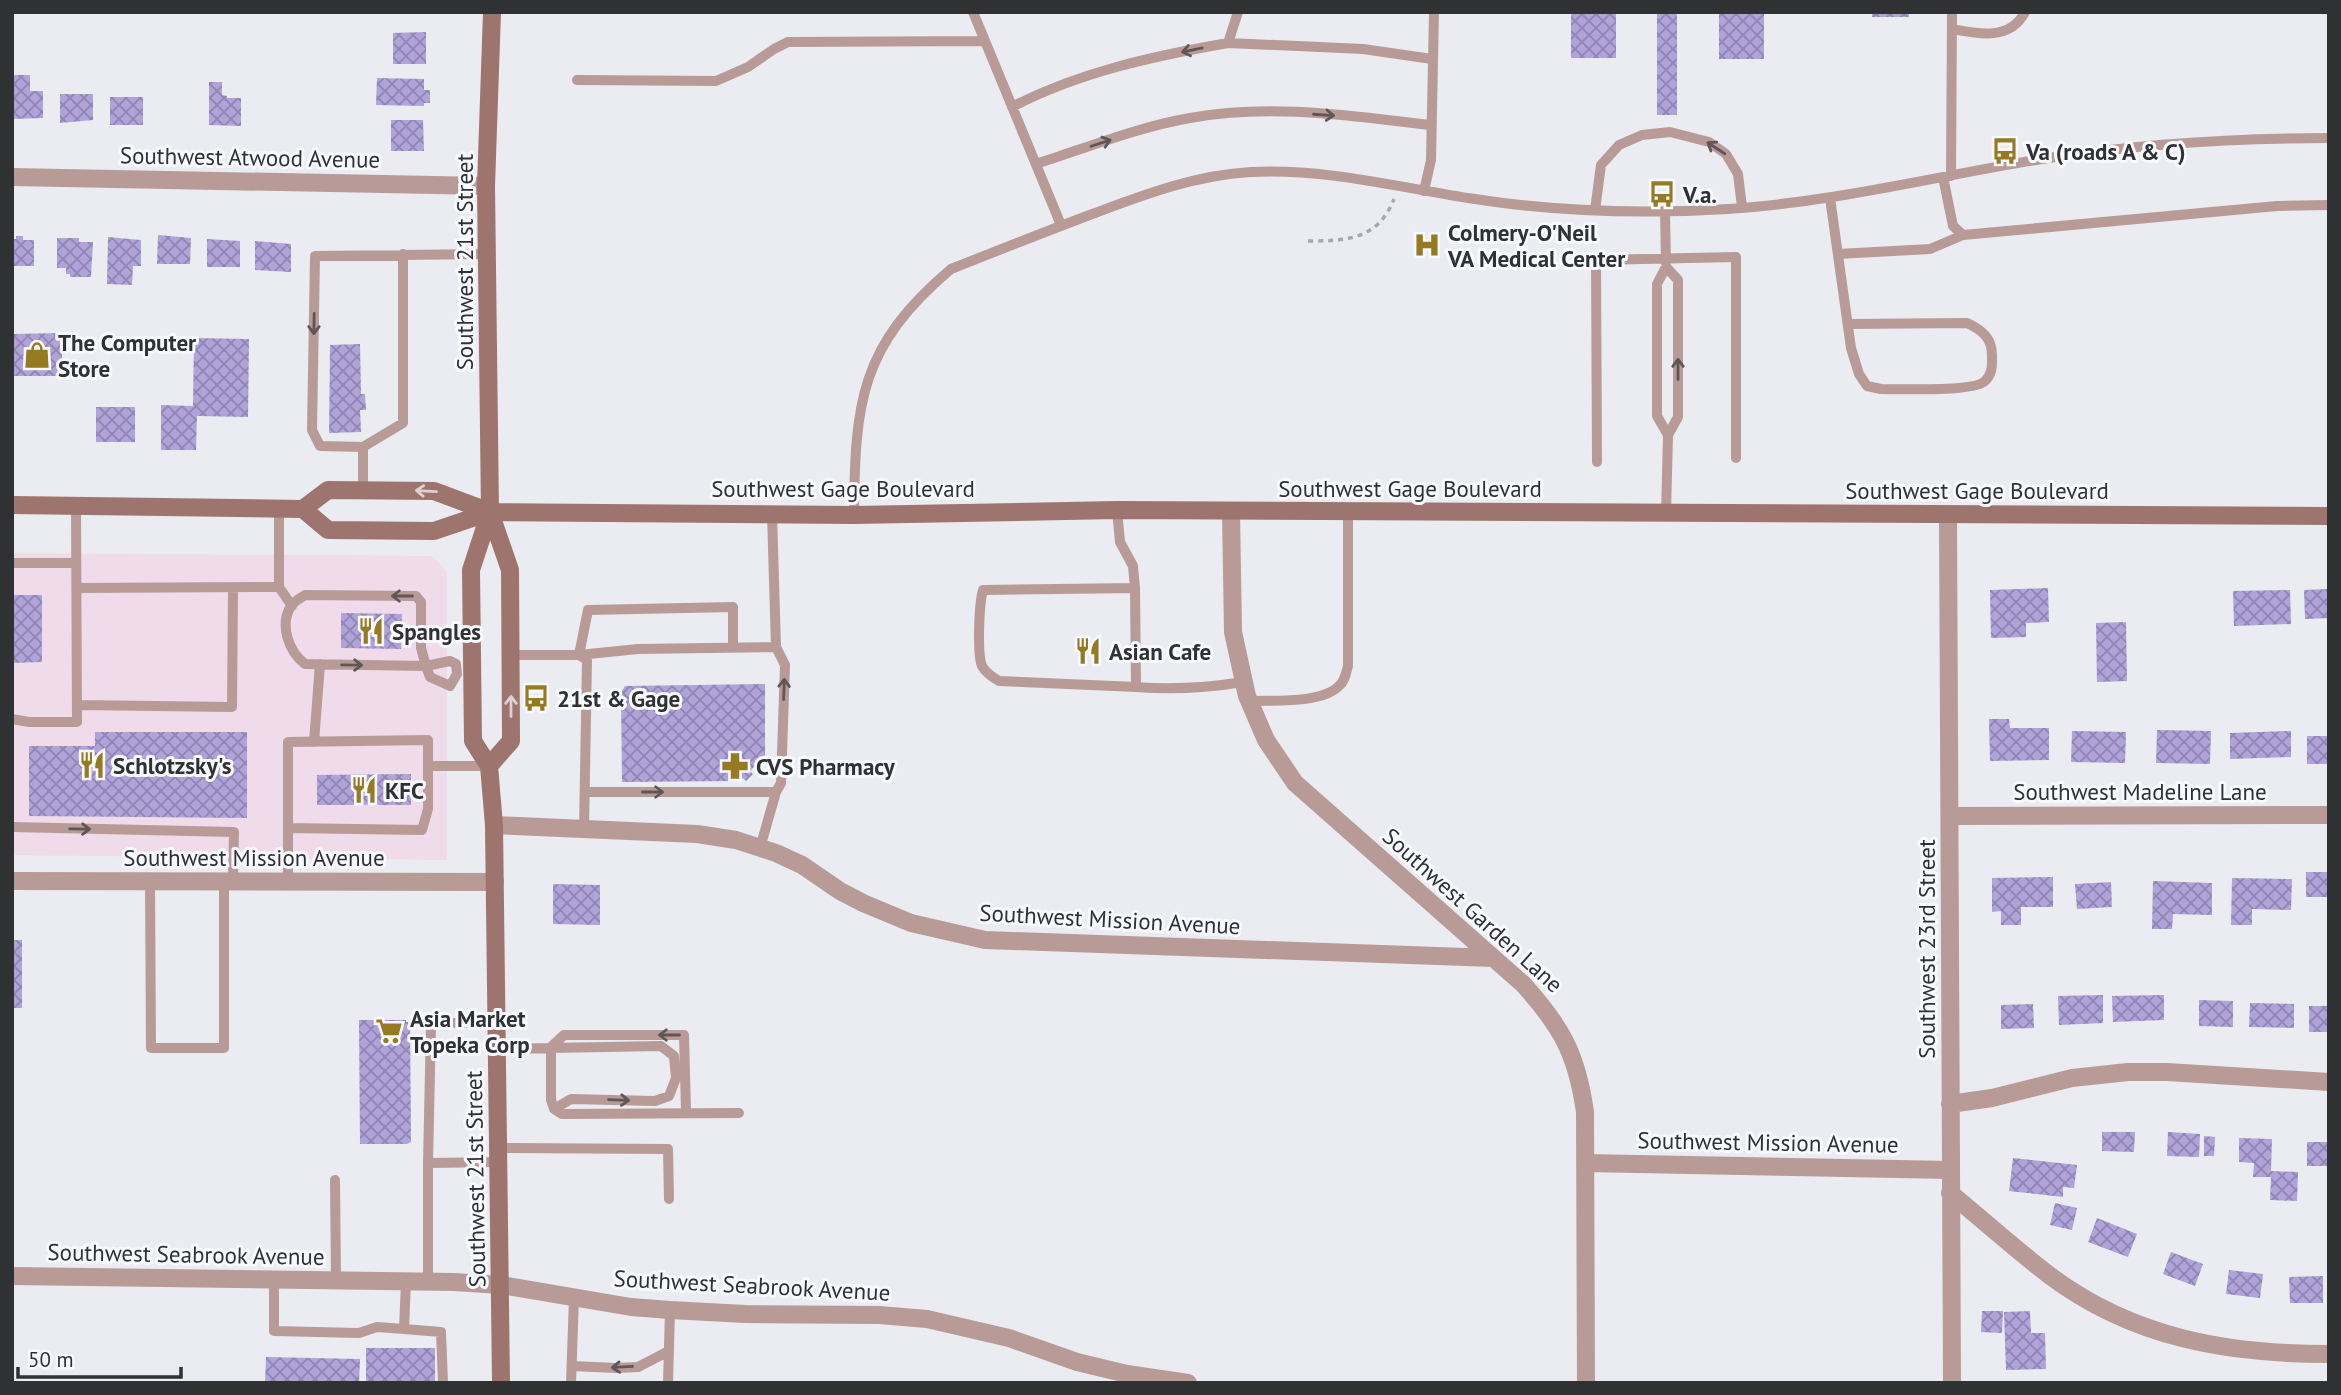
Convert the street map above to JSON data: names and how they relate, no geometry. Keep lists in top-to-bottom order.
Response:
{
  "streets": {
    "main road": ["Southwest 21st Street", "Southwest Gage Boulevard"],
    "street": [
      "Southwest Atwood Avenue",
      "Southwest Madeline Lane",
      "Southwest Mission Avenue",
      "Southwest Garden Lane",
      "Southwest 23rd Street",
      "Southwest Seabrook Avenue"
    ]
  },
  "crossings": [
    ["Southwest Atwood Avenue", "Southwest 21st Street"],
    ["Southwest 21st Street", "Southwest Gage Boulevard"],
    ["Southwest 21st Street", "Southwest Mission Avenue"],
    ["Southwest 21st Street", "Southwest Seabrook Avenue"],
    ["Southwest Gage Boulevard", "Southwest Garden Lane"],
    ["Southwest Gage Boulevard", "Southwest 23rd Street"],
    ["Southwest Madeline Lane", "Southwest 23rd Street"],
    ["Southwest Mission Avenue", "Southwest Garden Lane"],
    ["Southwest Mission Avenue", "Southwest 23rd Street"]
  ],
  "places": {
    "bus stop": ["Va (roads A & C)", "V.a.", "21st & Gage"],
    "hospital": ["Colmery-O'Neil VA Medical Center"],
    "shop": ["The Computer Store"],
    "restaurant": [
      "Spangles",
      "Asian Cafe",
      "Schlotzsky's",
      "KFC"
    ],
    "pharmacy": ["CVS Pharmacy"],
    "supermarket": ["Asia Market Topeka Corp"]
  },
  "scale_bar": "50 m"
}
